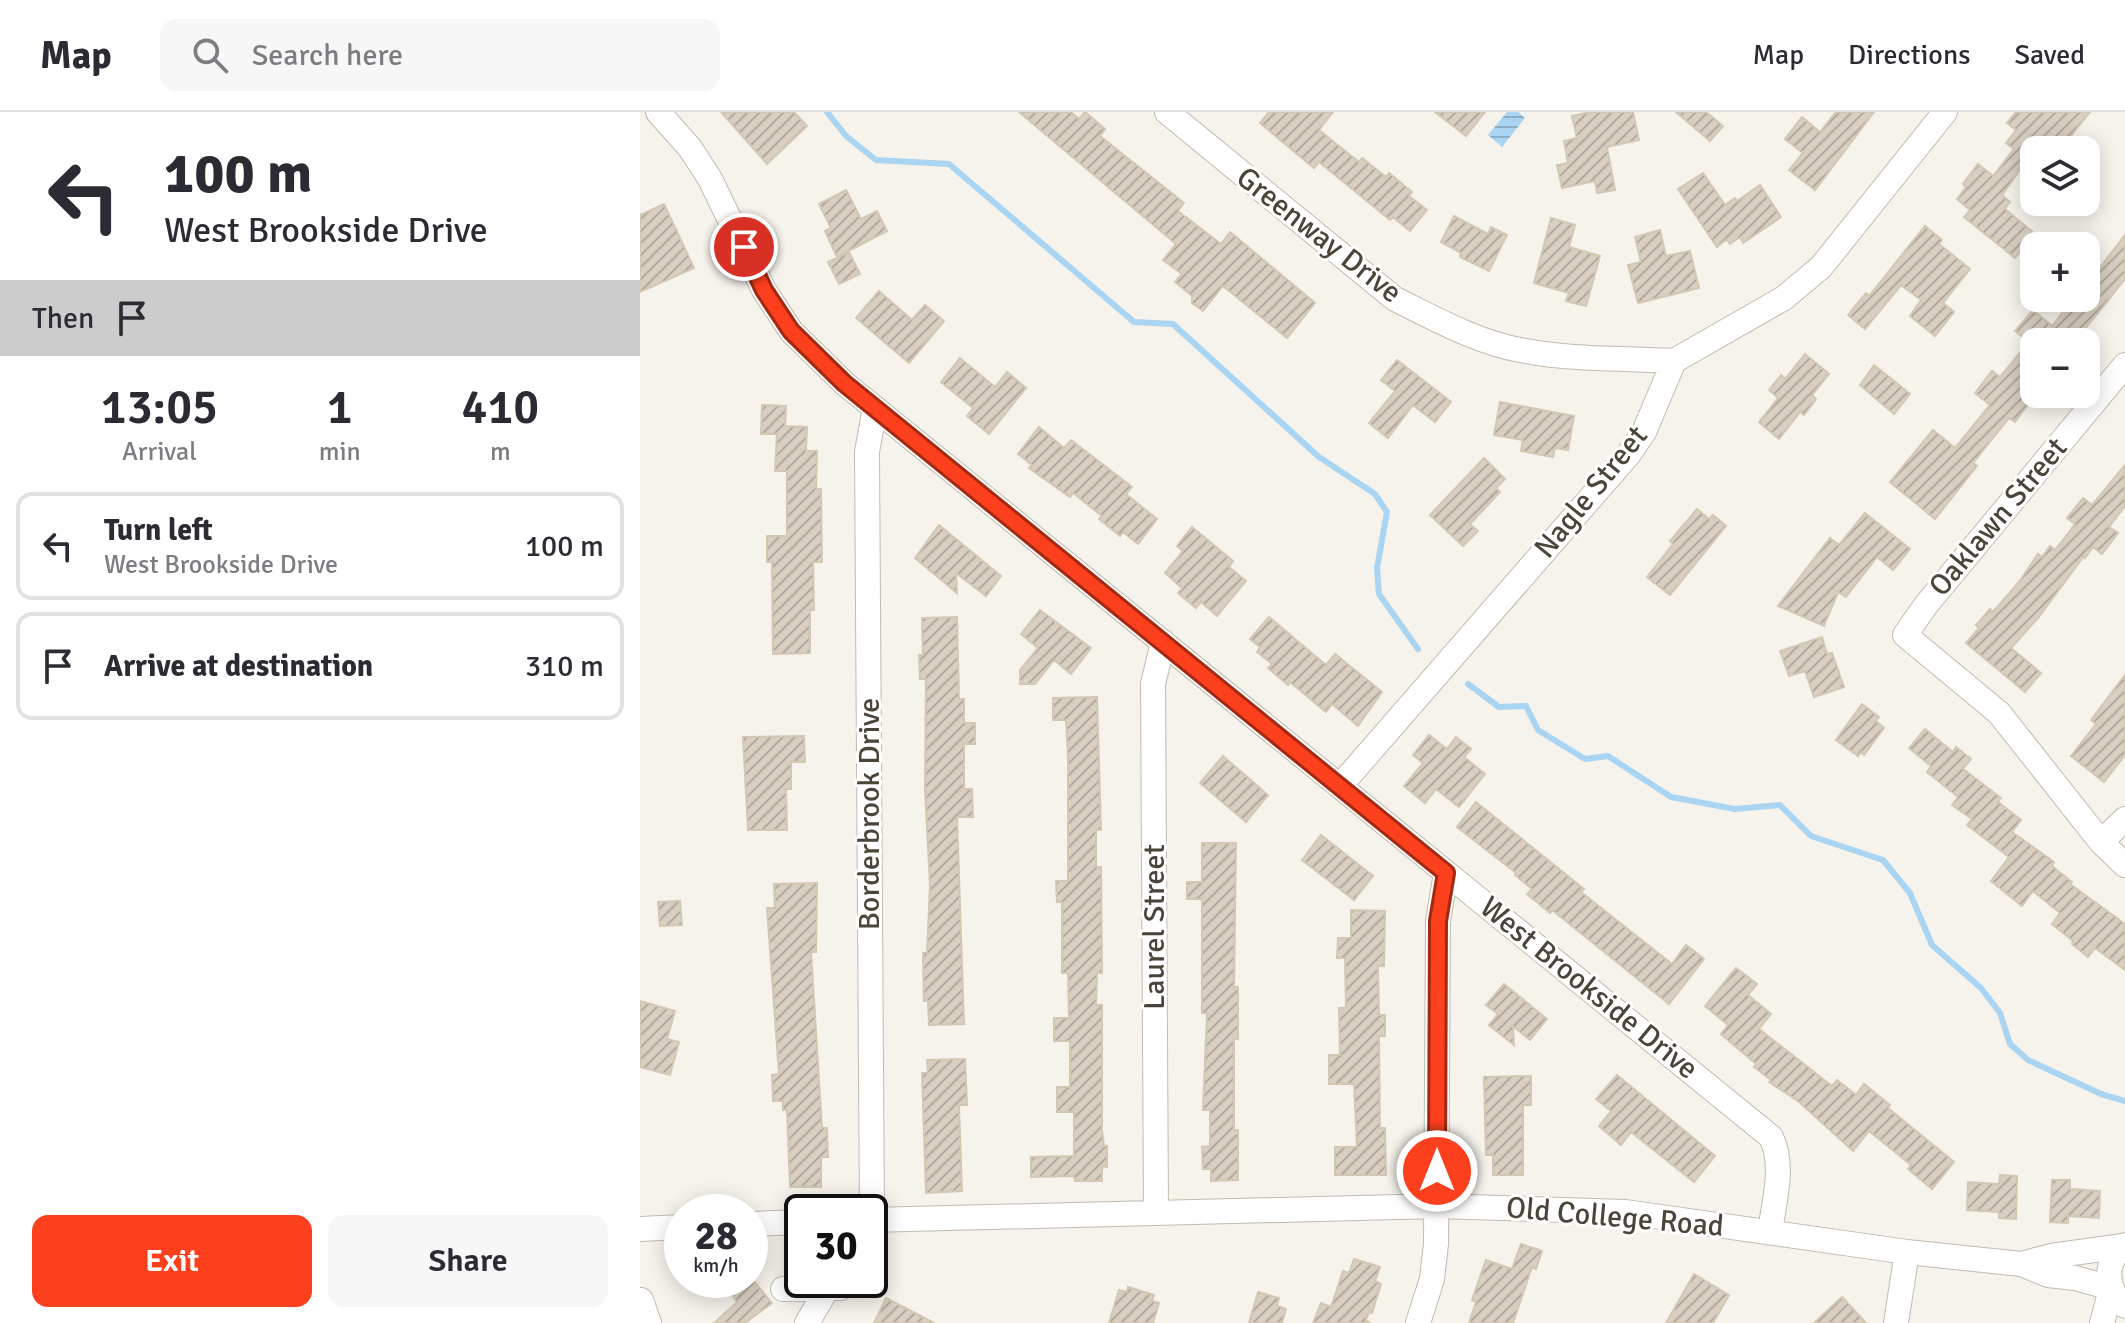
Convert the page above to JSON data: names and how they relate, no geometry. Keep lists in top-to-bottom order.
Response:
{
  "streets": {
    "street": [
      "Greenway Drive",
      "Nagle Street",
      "Oaklawn Street",
      "Borderbrook Drive",
      "Laurel Street",
      "West Brookside Drive",
      "Old College Road"
    ]
  },
  "crossings": [
    ["Greenway Drive", "Nagle Street"],
    ["Nagle Street", "West Brookside Drive"],
    ["Borderbrook Drive", "West Brookside Drive"],
    ["Laurel Street", "West Brookside Drive"],
    ["Laurel Street", "Old College Road"],
    ["West Brookside Drive", "Old College Road"]
  ],
  "page": {
    "header": "Map",
    "search": "Search here",
    "nav": ["Map", "Directions", "Saved"],
    "turn": ["100 m", "West Brookside Drive"],
    "map_buttons": ["+", "−"],
    "then": "Then",
    "eta": [
      "13:05",
      "Arrival",
      "1",
      "min",
      "410",
      "m"
    ],
    "list": [
      {
        "name": "Turn left",
        "note": "West Brookside Drive",
        "value": "100 m"
      },
      {
        "name": "Arrive at destination",
        "value": "310 m"
      }
    ],
    "speed": "28 km/h",
    "limit": "30",
    "buttons": ["Exit", "Share"]
  }
}
